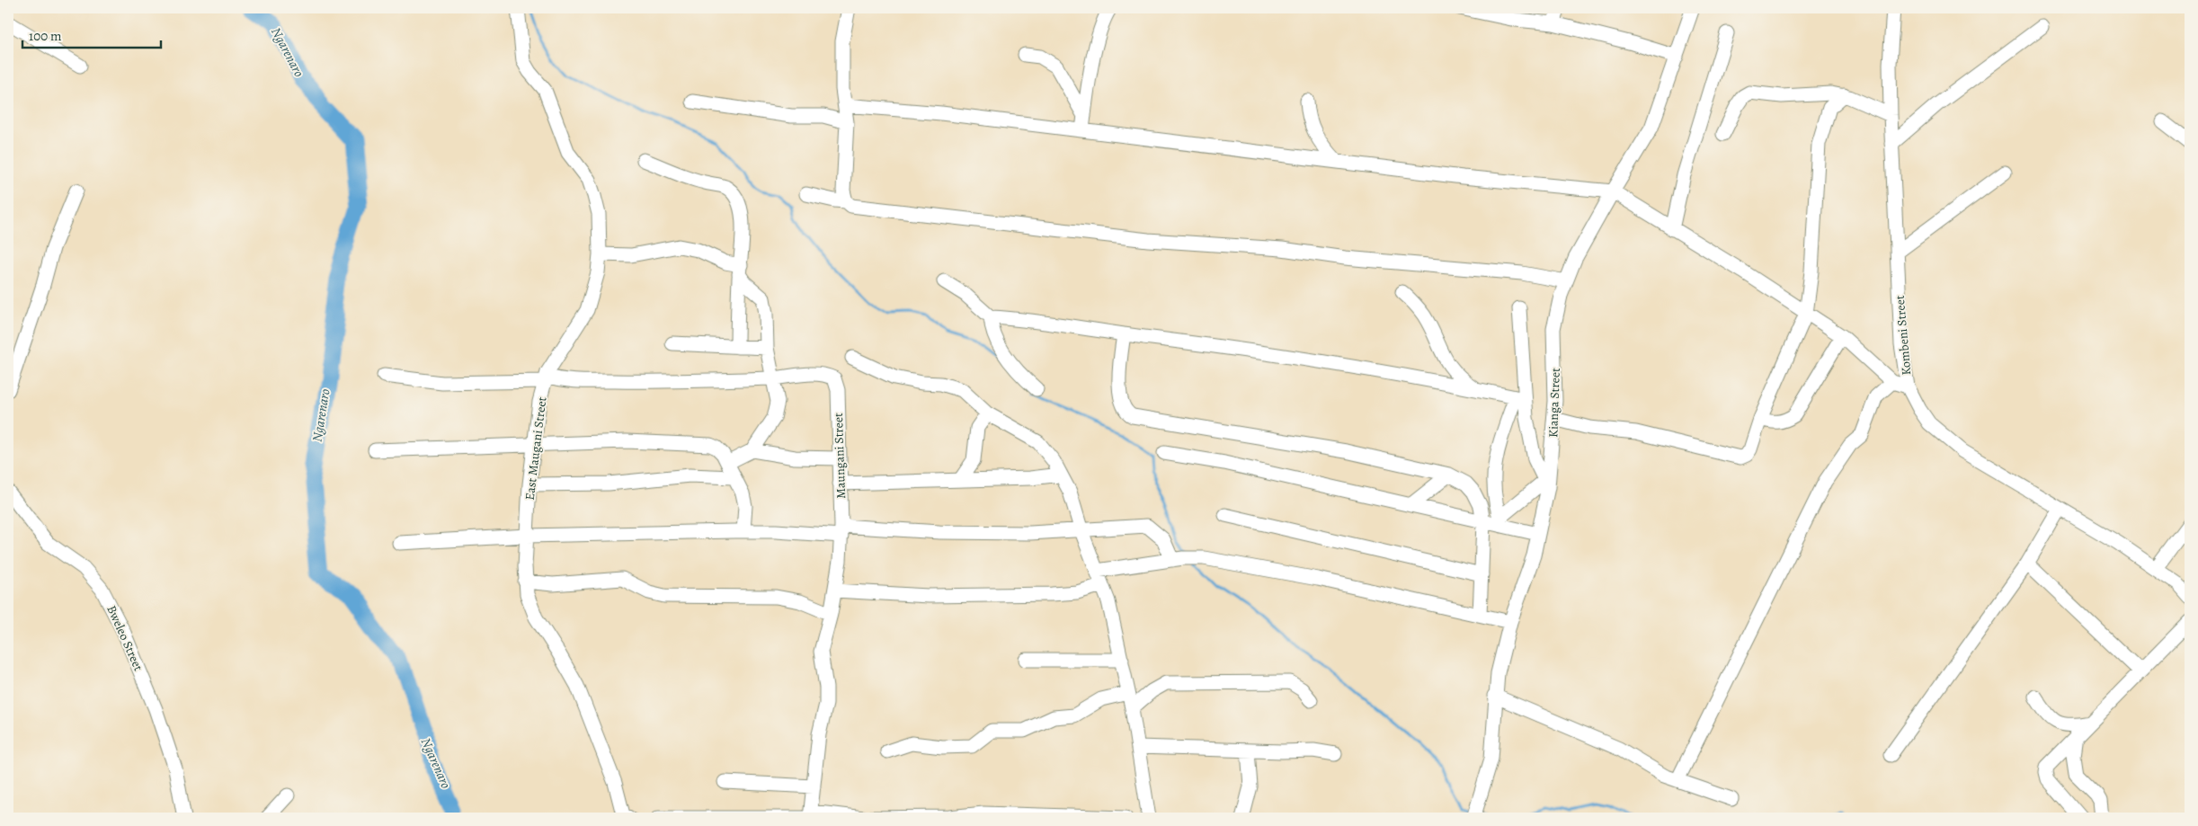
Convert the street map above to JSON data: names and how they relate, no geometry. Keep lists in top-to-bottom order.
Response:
{
  "streets": {
    "street": [
      "Kombeni Street",
      "Kianga Street",
      "East Maugani Street",
      "Maungani Street",
      "Bweleo Street"
    ]
  },
  "crossings": [
    ["East Maugani Street", "Maungani Street"]
  ],
  "water": ["Ngarenaro"],
  "scale_bar": "100 m"
}
